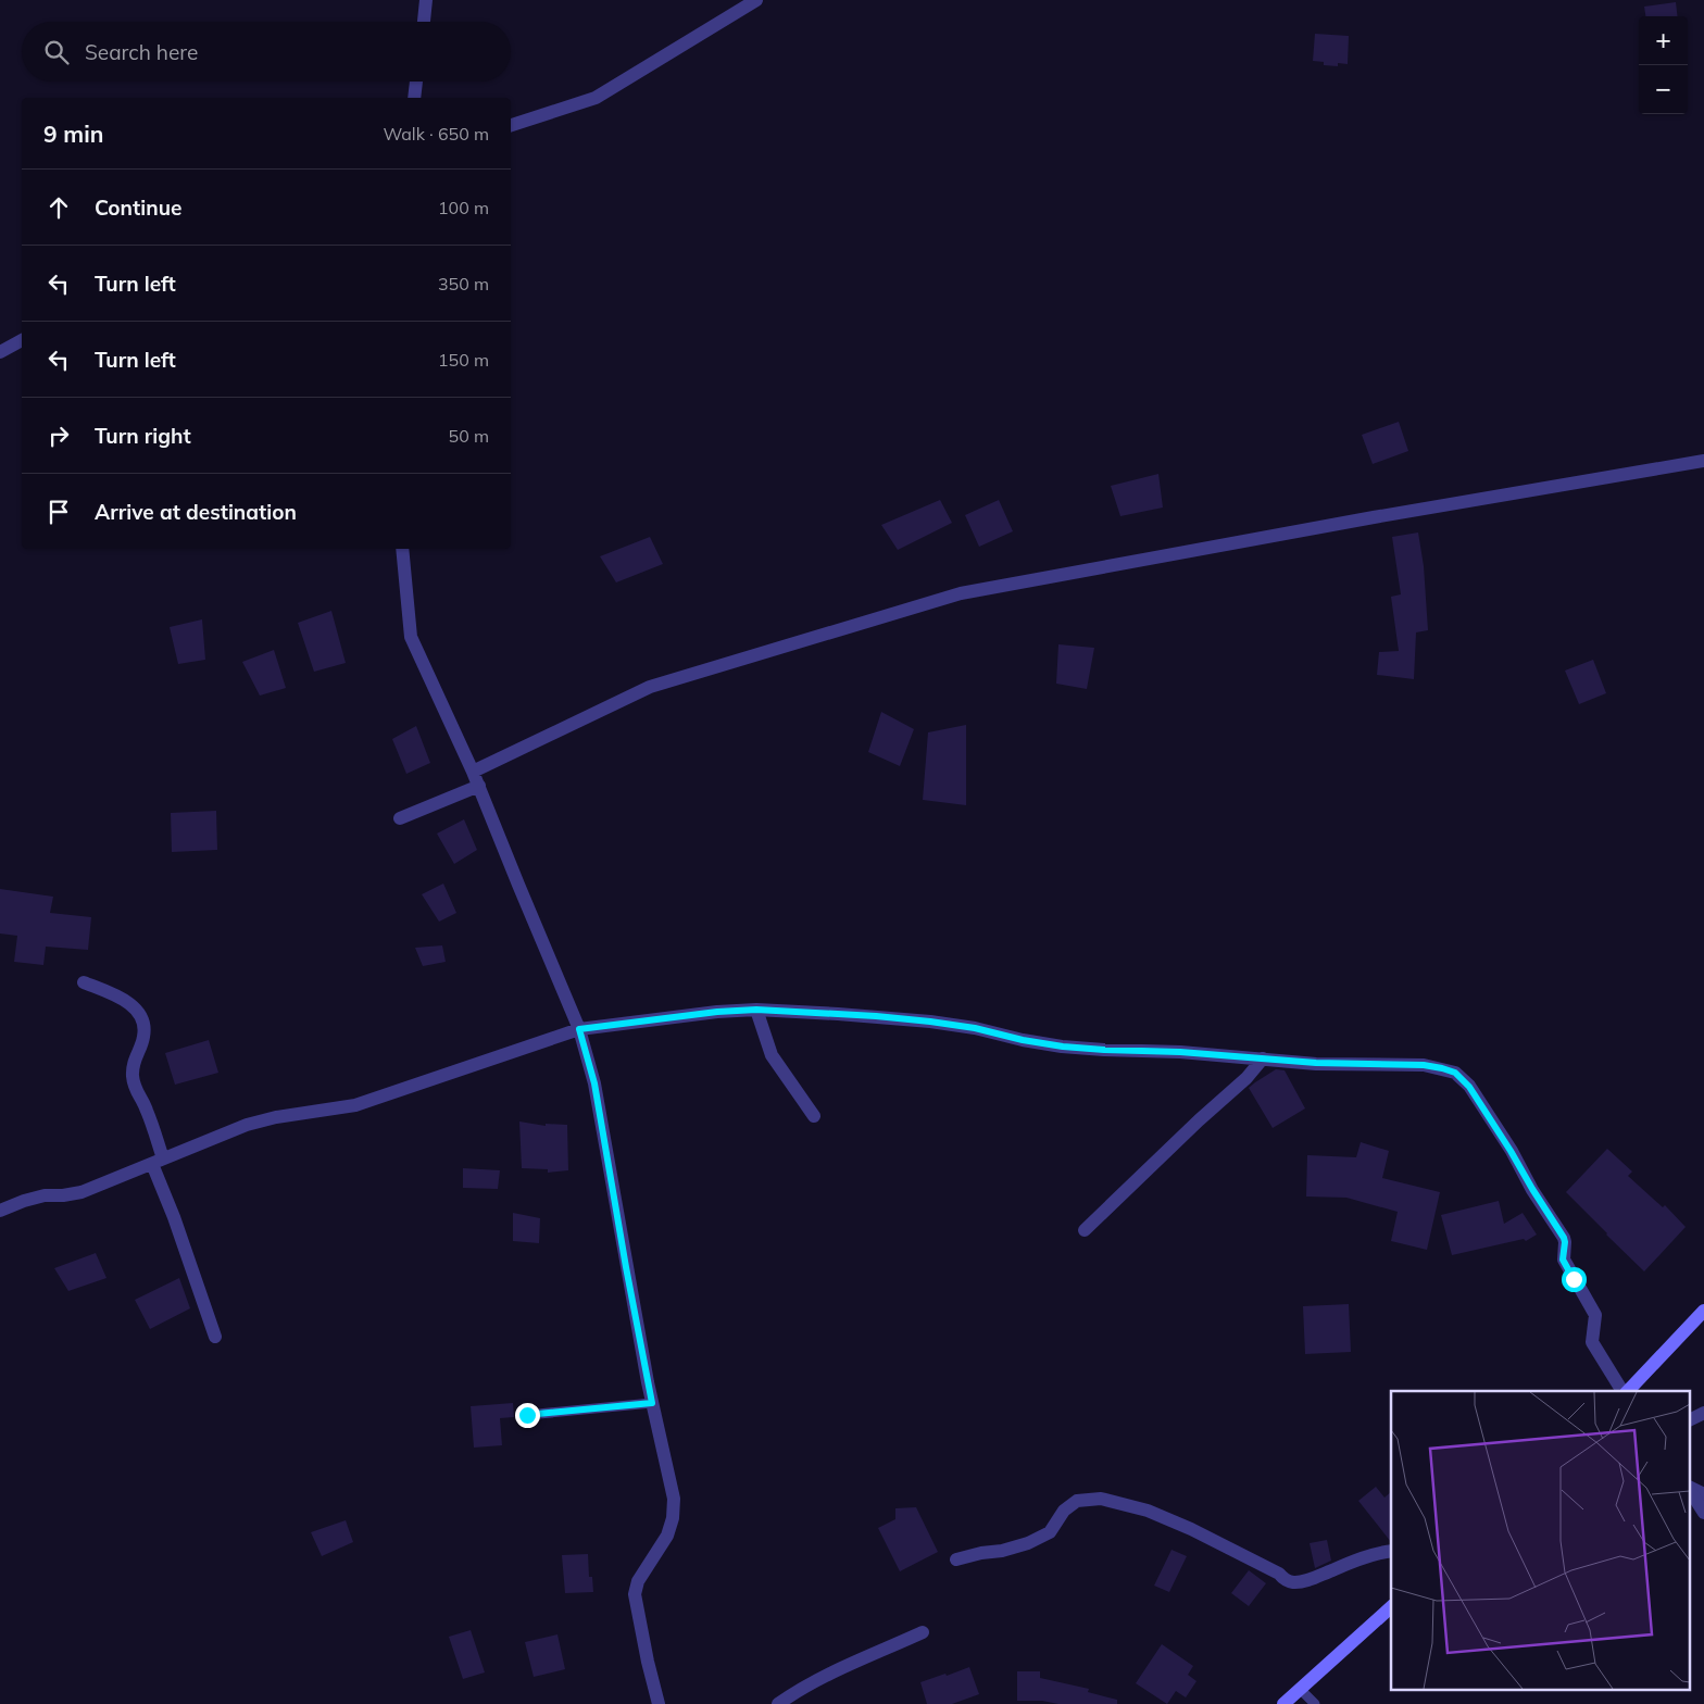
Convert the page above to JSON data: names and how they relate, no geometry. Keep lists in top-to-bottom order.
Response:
{
  "page": {
    "map_buttons": ["+", "−"],
    "search": "Search here",
    "heading": ["9 min", "Walk · 650 m"],
    "list": [
      ["Continue", "100 m"],
      ["Turn left", "350 m"],
      ["Turn left", "150 m"],
      ["Turn right", "50 m"],
      "Arrive at destination"
    ]
  }
}
